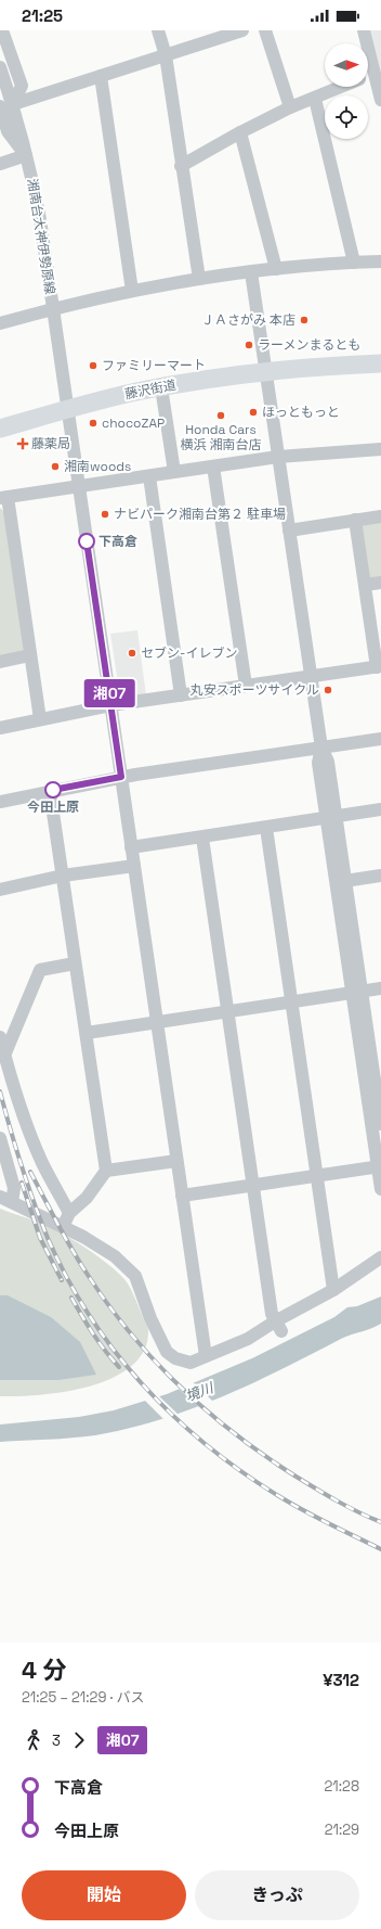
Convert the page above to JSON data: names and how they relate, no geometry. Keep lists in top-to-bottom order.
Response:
{
  "streets": {
    "highway": ["藤沢街道"],
    "street": ["湘南台大神伊勢原線"]
  },
  "crossings": [
    ["湘南台大神伊勢原線", "藤沢街道"]
  ],
  "water": ["境川"],
  "places": {
    "other": [
      "ＪＡさがみ 本店",
      "ラーメンまるとも",
      "ファミリーマート",
      "ほっともっと",
      "Honda Cars 横浜 湘南台店",
      "chocoZAP",
      "湘南woods",
      "ナビパーク湘南台第２ 駐車場",
      "下高倉",
      "セブン-イレブン",
      "丸安スポーツサイクル",
      "今田上原"
    ],
    "health": ["藤薬局"]
  },
  "lines": ["bus line 湘07"],
  "north": "right",
  "page": {
    "status": "21:25",
    "on_map": "湘07",
    "heading": ["4 分", "21:25 – 21:29 · バス", "¥312"],
    "legs": ["3", "湘07"],
    "list": [
      {
        "name": "下高倉",
        "value": "21:28"
      },
      {
        "name": "今田上原",
        "value": "21:29"
      }
    ],
    "buttons": ["開始", "きっぷ"]
  }
}
